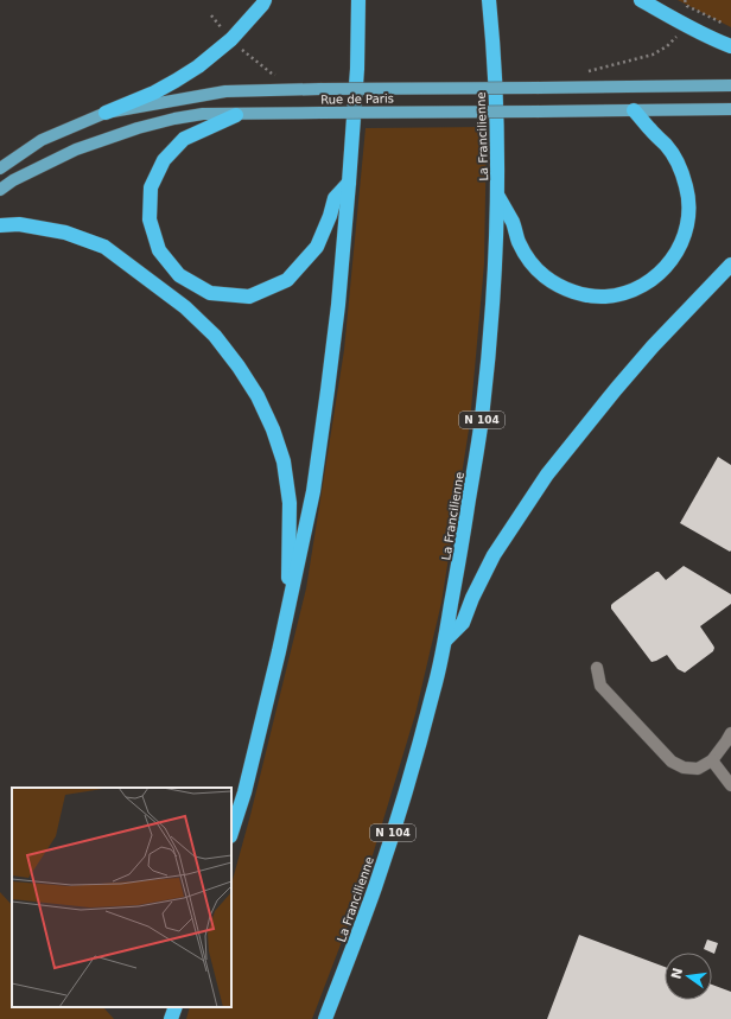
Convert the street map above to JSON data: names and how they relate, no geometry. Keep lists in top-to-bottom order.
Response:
{
  "streets": {
    "highway": ["La Francilienne", "N 104"],
    "main road": ["Rue de Paris"]
  },
  "north": "left"
}
